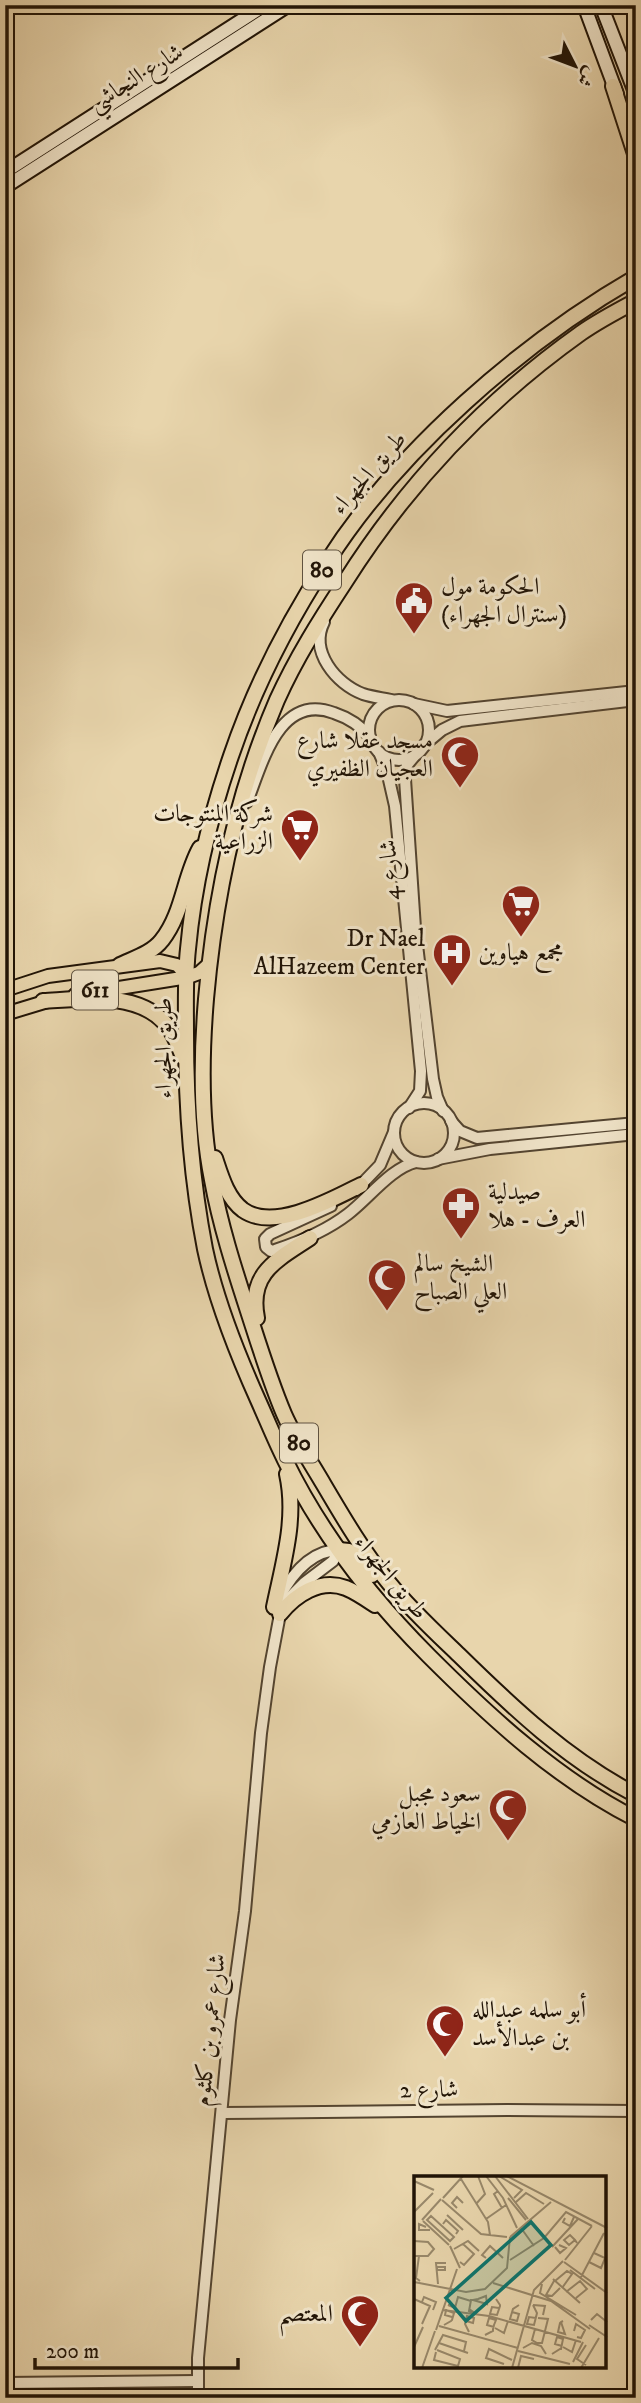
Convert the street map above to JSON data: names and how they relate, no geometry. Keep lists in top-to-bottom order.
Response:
{
  "streets": {
    "highway": ["طريق الجهراء", "80"],
    "main road": ["شارع النجاشي", "611"],
    "street": ["شارع 4", "شارع عمرو بن كلثوم", "شارع 2"]
  },
  "crossings": [
    ["طريق الجهراء", "611"],
    ["طريق الجهراء", "شارع عمرو بن كلثوم"],
    ["شارع عمرو بن كلثوم", "شارع 2"]
  ],
  "places": {
    "public building": ["الحكومة مول (سنترال الجهراء)"],
    "mosque": [
      "مسجد عقلا شارع العجيان الظفيري",
      "الشيخ سالم العلي الصباح",
      "سعود مجبل الخياط العازمي",
      "أبو سلمه عبدالله بن عبدالأسد",
      "المعتصم"
    ],
    "supermarket": ["شركة المنتوجات الزراعية", "مجمع هياوين"],
    "hospital": ["Dr Nael AlHazeem Center"],
    "pharmacy": ["صيدلية العرف - هلا"]
  },
  "scale_bar": "200 m",
  "north": "bottom right"
}
